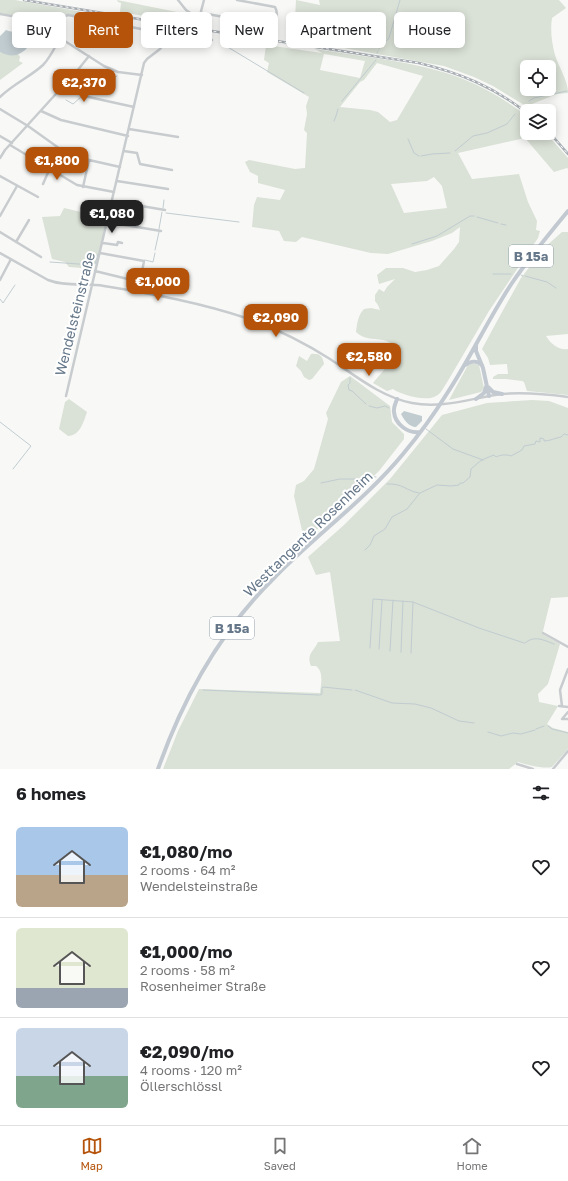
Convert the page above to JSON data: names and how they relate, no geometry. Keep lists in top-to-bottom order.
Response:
{
  "streets": {
    "highway": ["B 15a", "Westtangente Rosenheim"],
    "street": ["Wendelsteinstraße"]
  },
  "crossings": [
    ["B 15a", "Westtangente Rosenheim"]
  ],
  "page": {
    "chip": [
      "Buy",
      "Rent",
      "Filters",
      "New",
      "Apartment",
      "House"
    ],
    "price": [
      "€2,370",
      "€1,800",
      "€1,080",
      "€1,000",
      "€2,090",
      "€2,580"
    ],
    "heading": "6 homes",
    "list": [
      {
        "name": "€1,080/mo",
        "note": "2 rooms · 64 m² · Wendelsteinstraße"
      },
      {
        "name": "€1,000/mo",
        "note": "2 rooms · 58 m² · Rosenheimer Straße"
      },
      {
        "name": "€2,090/mo",
        "note": "4 rooms · 120 m² · Öllerschlössl"
      }
    ],
    "tabs": ["Map", "Saved", "Home"]
  }
}
